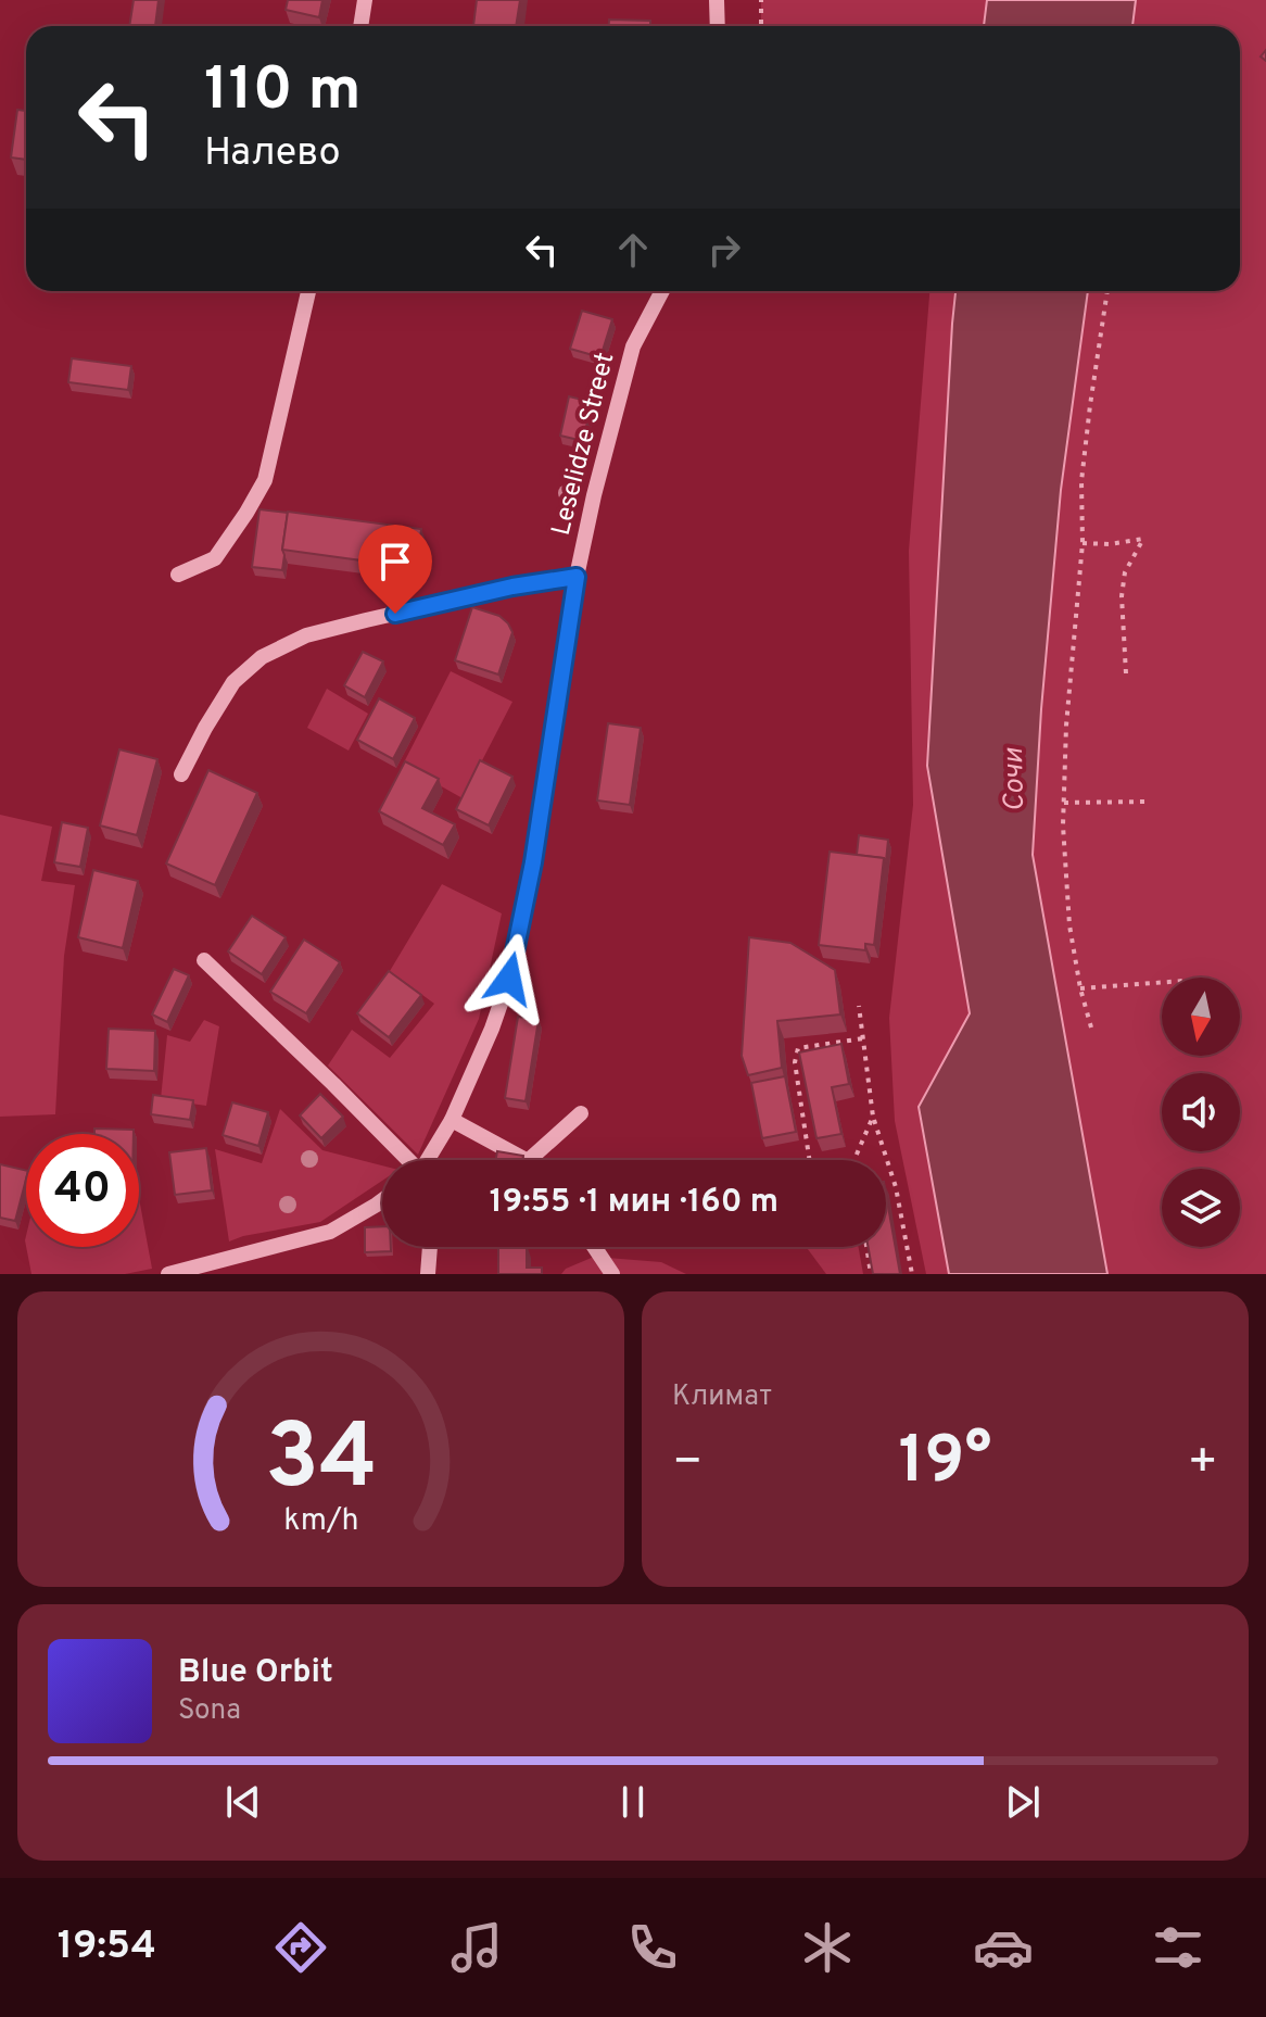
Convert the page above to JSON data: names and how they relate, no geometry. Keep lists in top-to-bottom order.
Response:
{
  "streets": {
    "street": ["Leselidze Street"]
  },
  "water": ["Сочи"],
  "north": "bottom",
  "page": {
    "turn": ["110 m", "Налево"],
    "limit": "40",
    "trip": "19:55 · 1 мин · 160 m",
    "tile": "Климат",
    "heat": ["−", "19°", "+"],
    "song": ["Blue Orbit", "Sona"],
    "tabs": "19:54",
    "gauge": ["34", "km/h"]
  }
}
